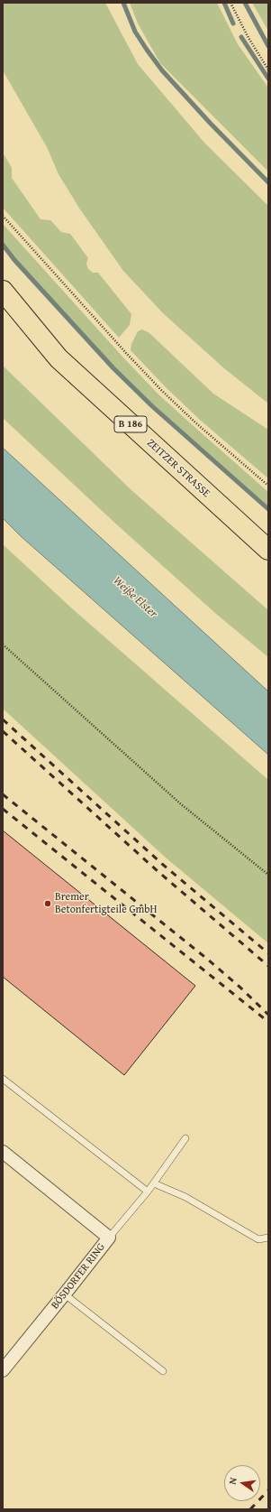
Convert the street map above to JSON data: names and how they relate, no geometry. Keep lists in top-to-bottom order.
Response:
{
  "streets": {
    "main road": ["B 186", "ZEITZER STRASSE"],
    "street": ["BÖSDORFER RING"]
  },
  "water": ["Weiße Elster"],
  "places": ["Bremer Betonfertigteile GmbH"],
  "north": "left"
}
